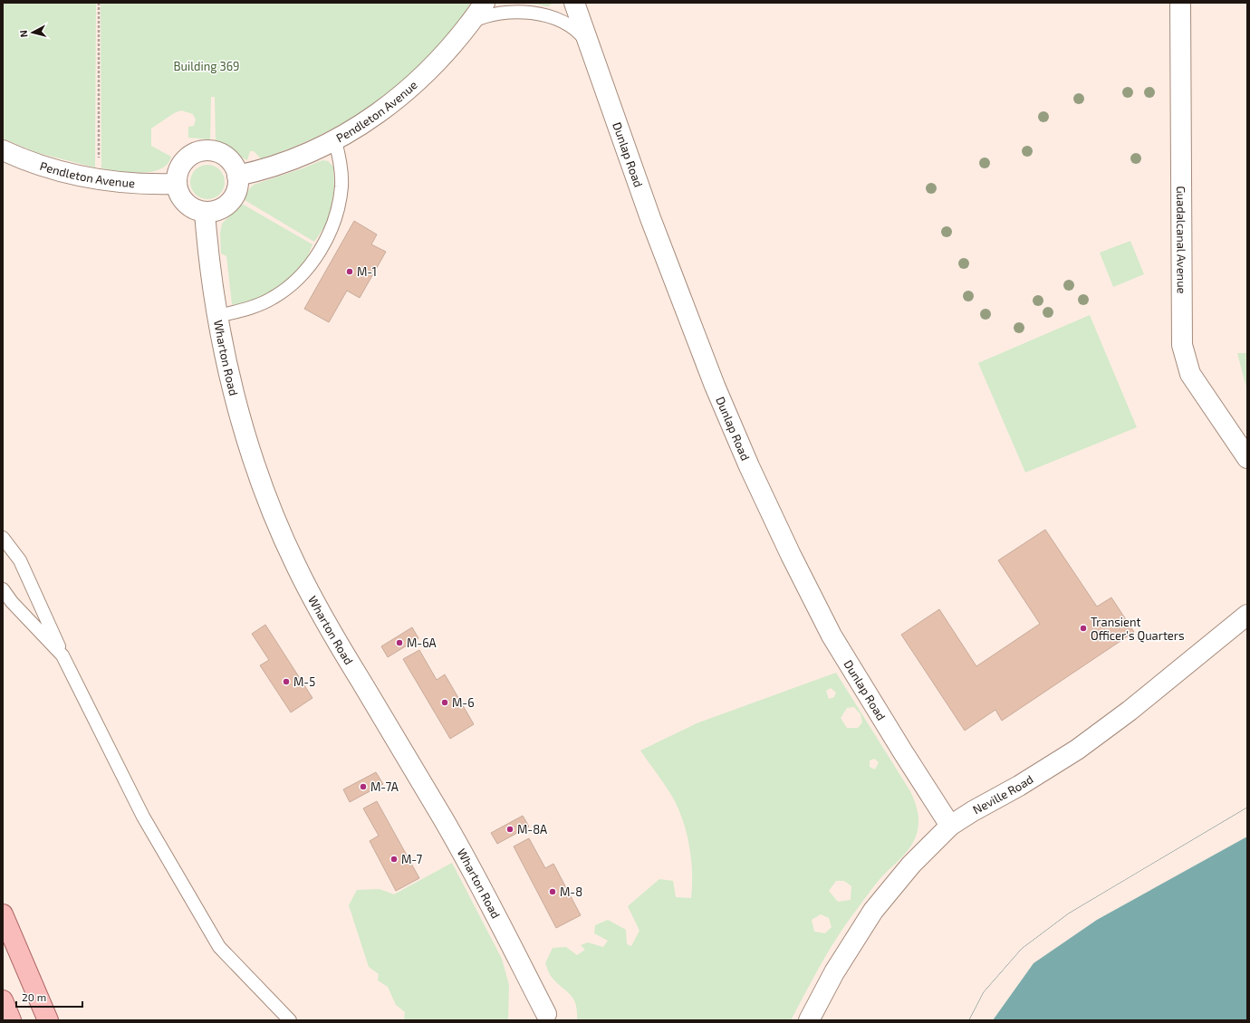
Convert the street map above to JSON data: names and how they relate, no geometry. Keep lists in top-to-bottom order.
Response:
{
  "streets": {
    "street": [
      "Pendleton Avenue",
      "Dunlap Road",
      "Guadalcanal Avenue",
      "Wharton Road",
      "Neville Road"
    ]
  },
  "crossings": [
    ["Pendleton Avenue", "Wharton Road"],
    ["Dunlap Road", "Neville Road"]
  ],
  "parks": ["Building 369"],
  "places": [
    "M-1",
    "Transient Officer's Quarters",
    "M-6A",
    "M-5",
    "M-6",
    "M-7A",
    "M-8A",
    "M-7",
    "M-8"
  ],
  "scale_bar": "20 m",
  "north": "left"
}
